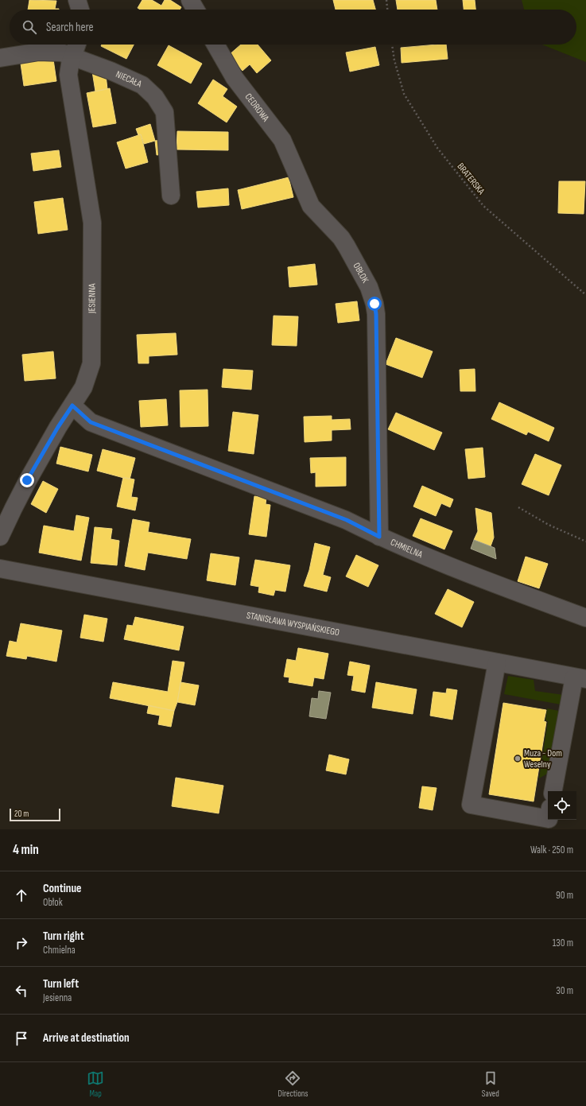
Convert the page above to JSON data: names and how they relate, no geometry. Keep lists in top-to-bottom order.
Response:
{
  "streets": {
    "street": [
      "NIECAŁA",
      "CEDROWA",
      "OBŁOK",
      "JESIENNA",
      "CHMIELNA",
      "STANISŁAWA WYSPIAŃSKIEGO"
    ],
    "path": ["BRATERSKA"]
  },
  "crossings": [
    ["NIECAŁA", "JESIENNA"],
    ["CEDROWA", "OBŁOK"],
    ["OBŁOK", "CHMIELNA"],
    ["JESIENNA", "CHMIELNA"]
  ],
  "places": ["Muza - Dom Weselny"],
  "scale_bar": "20 m",
  "page": {
    "search": "Search here",
    "scale": "20 m",
    "heading": ["4 min", "Walk · 250 m"],
    "list": [
      ["Continue", "Obłok", "90 m"],
      ["Turn right", "Chmielna", "130 m"],
      ["Turn left", "Jesienna", "30 m"],
      "Arrive at destination"
    ],
    "nav": ["Map", "Directions", "Saved"]
  }
}
